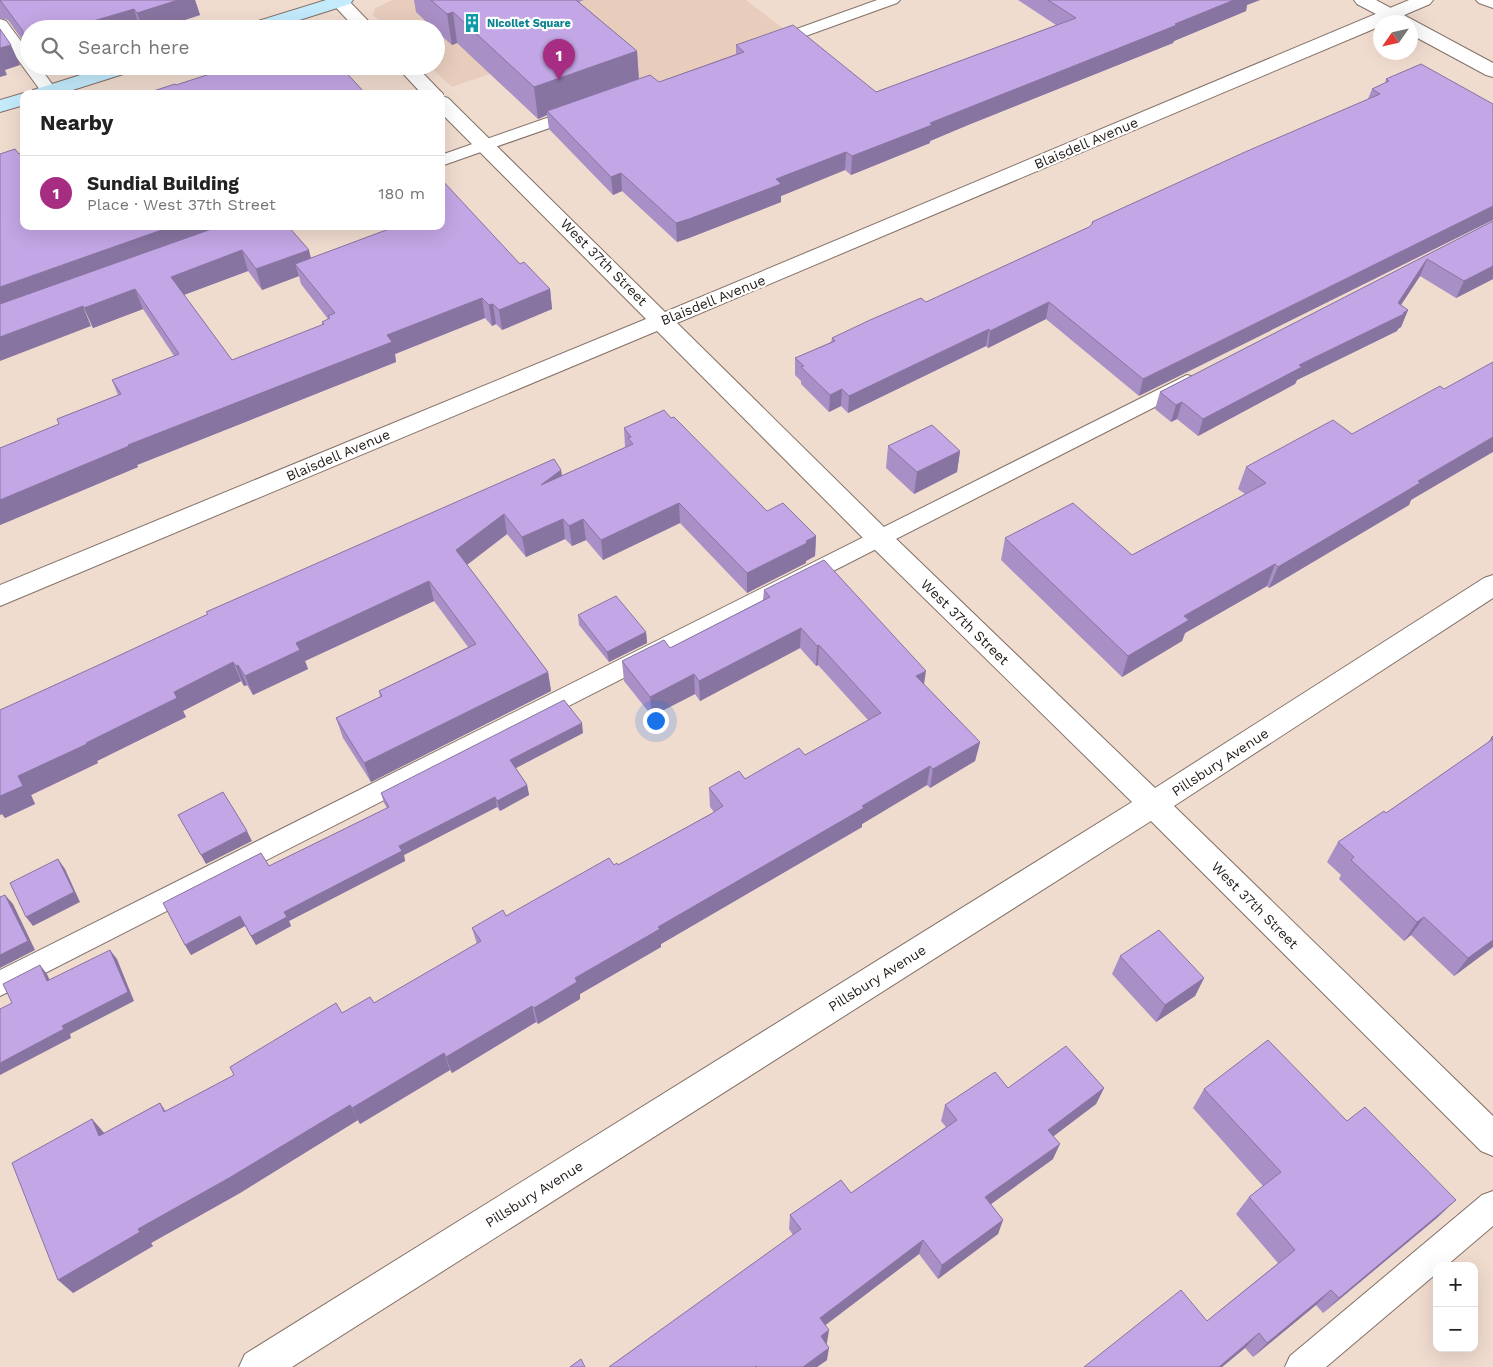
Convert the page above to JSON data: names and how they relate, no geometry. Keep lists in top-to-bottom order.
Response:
{
  "streets": {
    "street": ["Blaisdell Avenue", "West 37th Street", "Pillsbury Avenue"]
  },
  "crossings": [
    ["Blaisdell Avenue", "West 37th Street"],
    ["West 37th Street", "Pillsbury Avenue"]
  ],
  "places": {
    "building": ["Nicollet Square"]
  },
  "north": "bottom left",
  "page": {
    "search": "Search here",
    "pins": "1",
    "heading": "Nearby",
    "list": [
      {
        "mark": "1",
        "name": "Sundial Building",
        "note": "Place · West 37th Street",
        "value": "180 m"
      }
    ],
    "map_buttons": ["+", "−"]
  }
}
